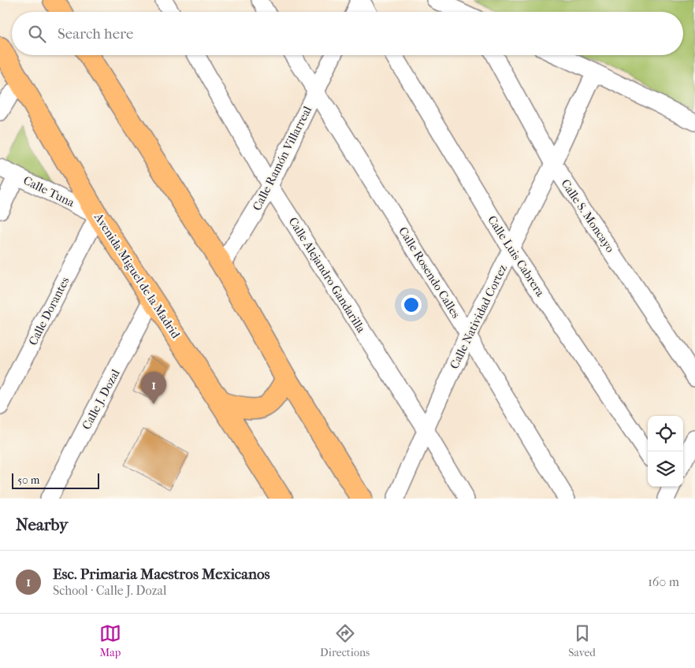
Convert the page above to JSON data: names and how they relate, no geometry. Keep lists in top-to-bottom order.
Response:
{
  "streets": {
    "main road": ["Avenida Miguel de la Madrid"],
    "street": [
      "Calle Ramón Villarreal",
      "Calle Tuna",
      "Calle S. Moncayo",
      "Calle Luis Cabrera",
      "Calle Rosendo Calles",
      "Calle Alejandro Gandarilla",
      "Calle Dorantes",
      "Calle Natividad Cortez",
      "Calle J. Dozal"
    ]
  },
  "crossings": [
    ["Calle Ramón Villarreal", "Calle Rosendo Calles"],
    ["Calle Ramón Villarreal", "Calle Alejandro Gandarilla"],
    ["Calle Tuna", "Avenida Miguel de la Madrid"],
    ["Calle Tuna", "Calle Dorantes"],
    ["Calle S. Moncayo", "Calle Natividad Cortez"],
    ["Calle Luis Cabrera", "Calle Natividad Cortez"],
    ["Calle Rosendo Calles", "Calle Natividad Cortez"],
    ["Calle Alejandro Gandarilla", "Calle Natividad Cortez"],
    ["Avenida Miguel de la Madrid", "Calle Dorantes"],
    ["Avenida Miguel de la Madrid", "Calle J. Dozal"]
  ],
  "scale_bar": "50 m",
  "page": {
    "search": "Search here",
    "pins": "1",
    "scale": "50 m",
    "heading": "Nearby",
    "list": [
      {
        "mark": "1",
        "name": "Esc. Primaria Maestros Mexicanos",
        "note": "School · Calle J. Dozal",
        "value": "160 m"
      }
    ],
    "nav": ["Map", "Directions", "Saved"]
  }
}
